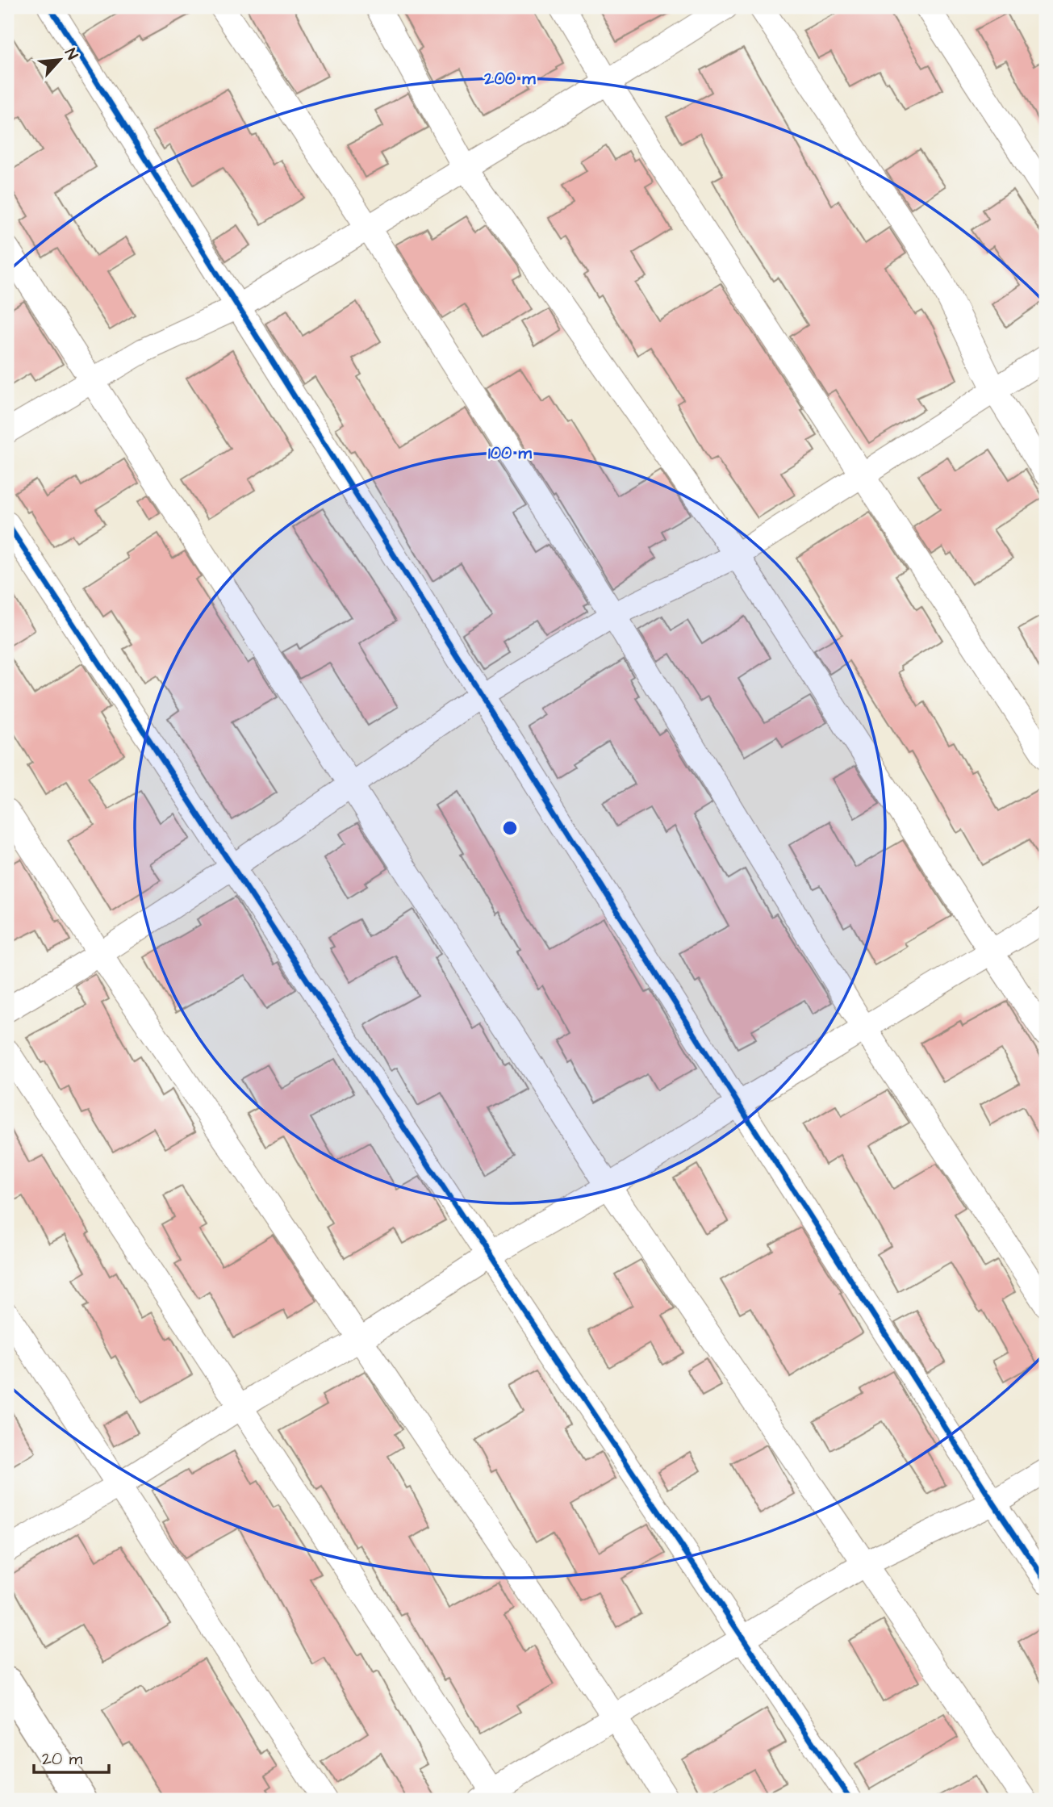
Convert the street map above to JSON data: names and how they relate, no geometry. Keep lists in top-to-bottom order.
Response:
{
  "scale_bar": "20 m",
  "north": "top right",
  "rings": ["200 m", "100 m"]
}
